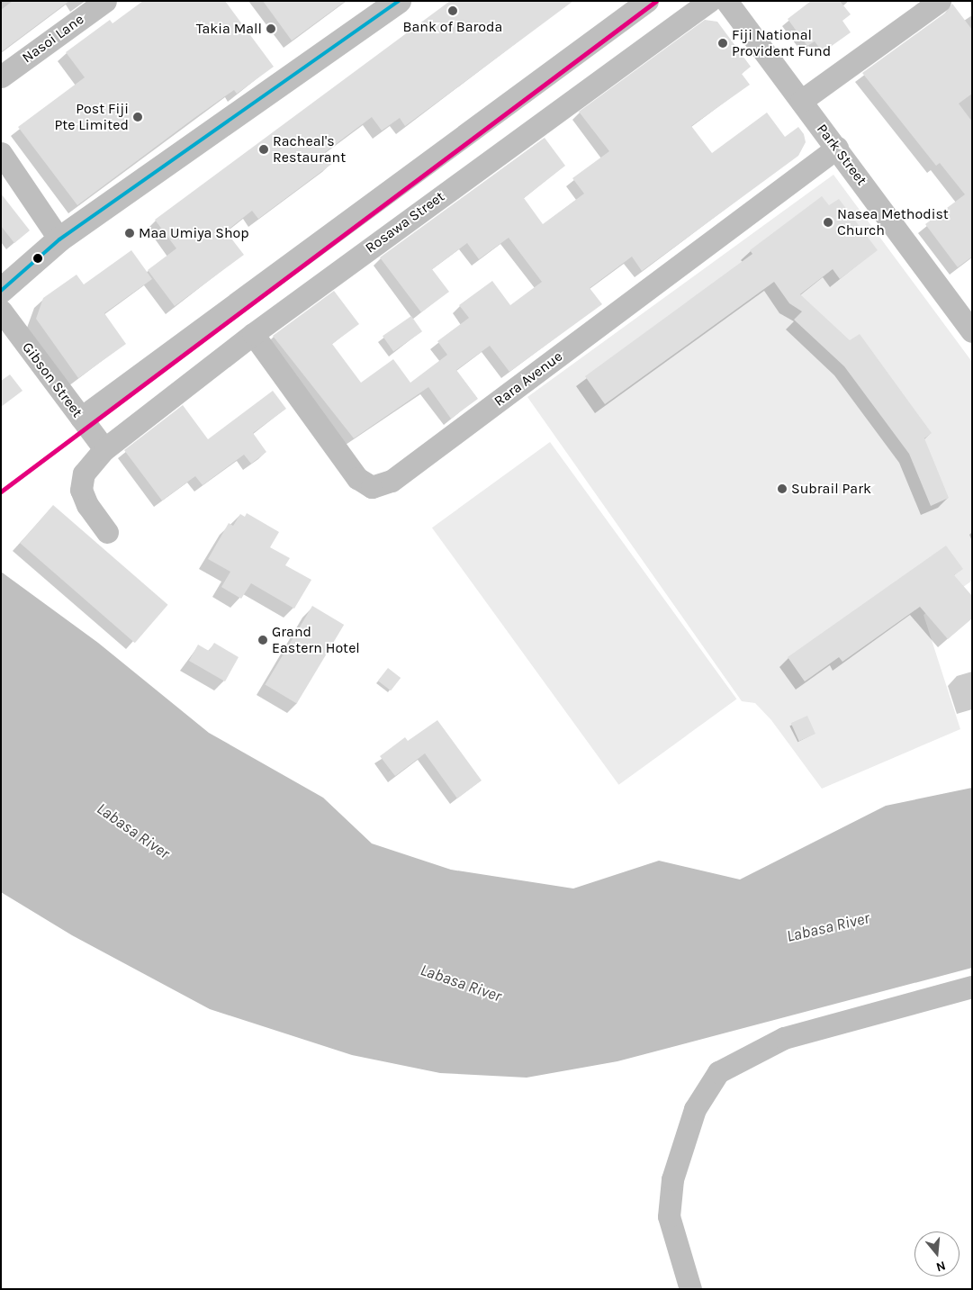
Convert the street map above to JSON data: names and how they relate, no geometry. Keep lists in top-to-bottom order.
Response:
{
  "streets": {
    "street": [
      "Nasoi Lane",
      "Park Street",
      "Rosawa Street",
      "Rara Avenue",
      "Gibson Street"
    ]
  },
  "crossings": [
    ["Park Street", "Rara Avenue"],
    ["Rosawa Street", "Rara Avenue"],
    ["Rosawa Street", "Gibson Street"]
  ],
  "water": ["Labasa River"],
  "places": [
    "Bank of Baroda",
    "Takia Mall",
    "Fiji National Provident Fund",
    "Post Fiji Pte Limited",
    "Racheal's Restaurant",
    "Nasea Methodist Church",
    "Maa Umiya Shop",
    "Subrail Park",
    "Grand Eastern Hotel"
  ],
  "north": "bottom"
}
